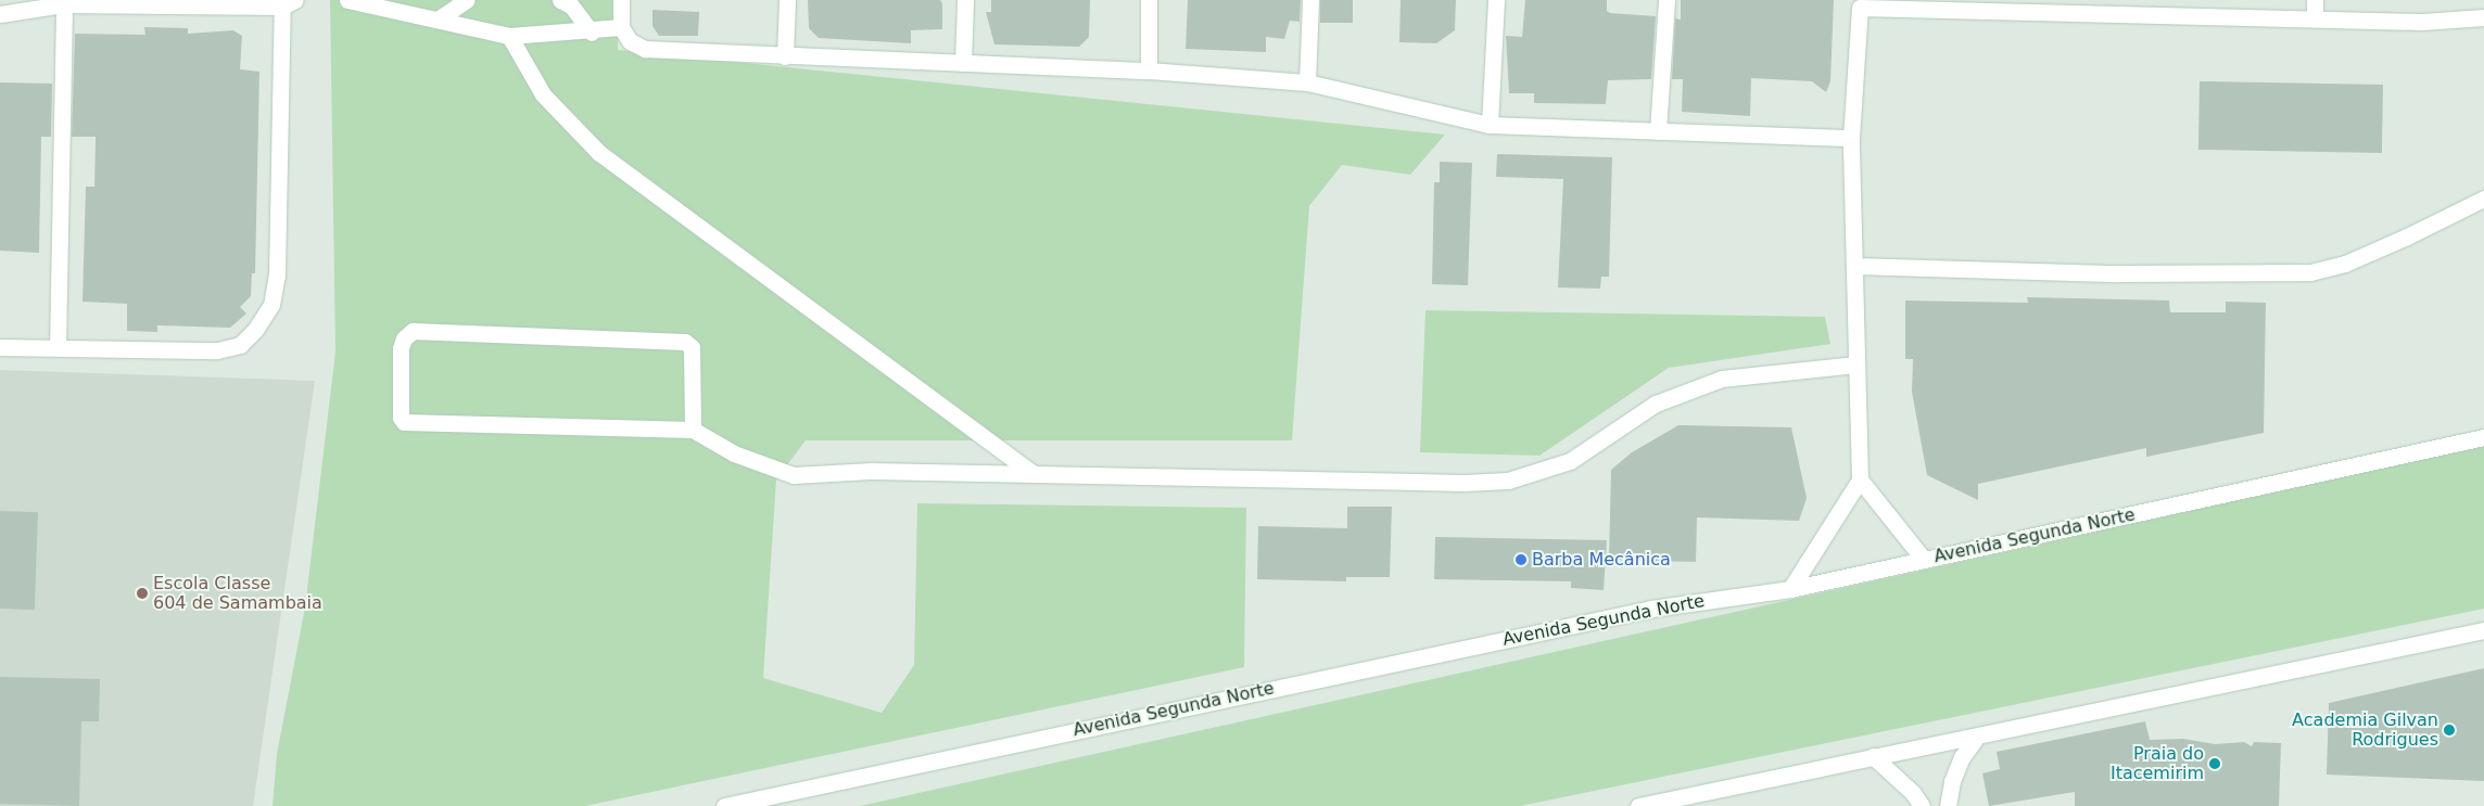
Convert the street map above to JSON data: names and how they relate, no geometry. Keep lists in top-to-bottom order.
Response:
{
  "streets": {
    "street": ["Avenida Segunda Norte"]
  },
  "places": [
    "Barba Mecânica",
    "Escola Classe 604 de Samambaia",
    "Academia Gilvan Rodrigues",
    "Praia do Itacemirim"
  ]
}
